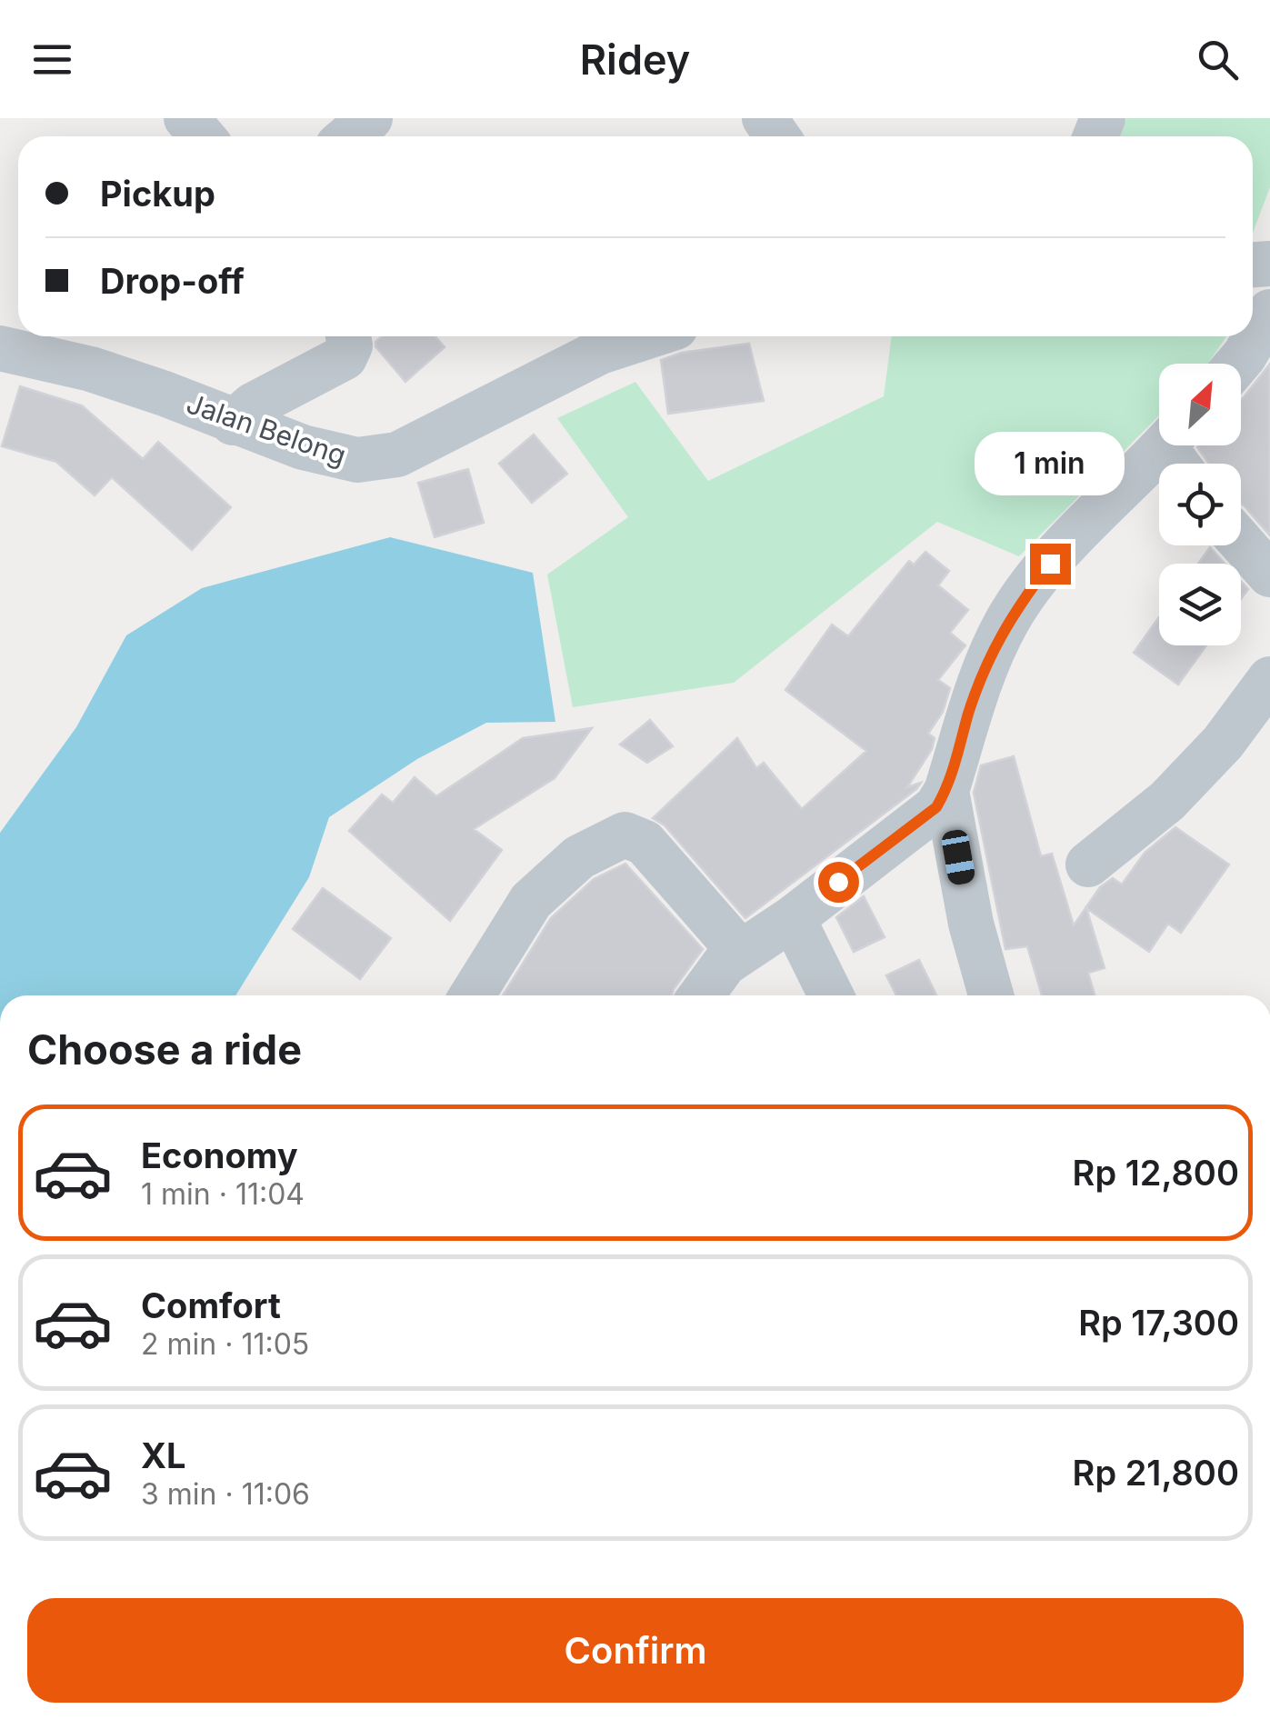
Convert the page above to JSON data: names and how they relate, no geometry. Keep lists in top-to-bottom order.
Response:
{
  "streets": {
    "street": ["Jalan Belong"]
  },
  "north": "top right",
  "page": {
    "header": "Ridey",
    "banner": ["Pickup", "Drop-off"],
    "bubble": "1 min",
    "heading": "Choose a ride",
    "list": [
      {
        "name": "Economy",
        "note": "1 min · 11:04",
        "value": "Rp 12,800"
      },
      {
        "name": "Comfort",
        "note": "2 min · 11:05",
        "value": "Rp 17,300"
      },
      {
        "name": "XL",
        "note": "3 min · 11:06",
        "value": "Rp 21,800"
      }
    ],
    "buttons": "Confirm"
  }
}
